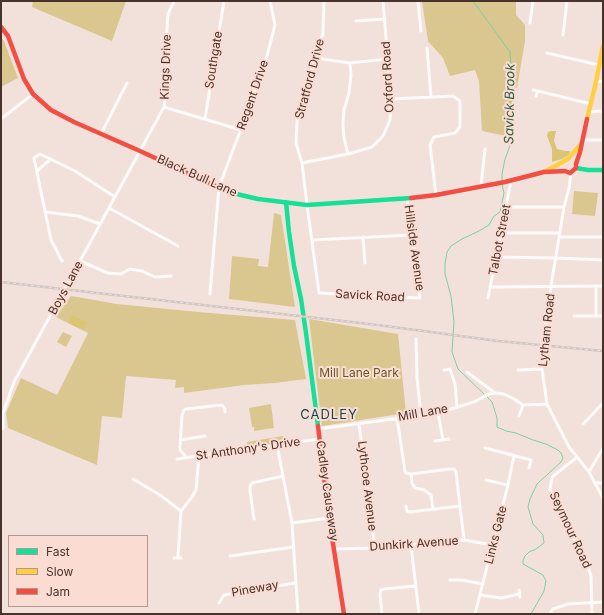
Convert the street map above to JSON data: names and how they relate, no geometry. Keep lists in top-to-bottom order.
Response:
{
  "streets": {
    "street": [
      "Southgate",
      "Kings Drive",
      "Oxford Road",
      "Stratford Drive",
      "Regent Drive",
      "Black Bull Lane",
      "Talbot Street",
      "Hillside Avenue",
      "Boys Lane",
      "Savick Road",
      "Lytham Road",
      "Mill Lane",
      "St Anthony's Drive",
      "Lythcoe Avenue",
      "Cadley Causeway",
      "Seymour Road",
      "Links Gate",
      "Dunkirk Avenue",
      "Pineway"
    ]
  },
  "crossings": [
    ["Kings Drive", "Black Bull Lane"],
    ["Kings Drive", "Boys Lane"],
    ["Oxford Road", "Stratford Drive"],
    ["Stratford Drive", "Black Bull Lane"],
    ["Stratford Drive", "Savick Road"],
    ["Regent Drive", "Black Bull Lane"],
    ["Black Bull Lane", "Talbot Street"],
    ["Black Bull Lane", "Hillside Avenue"],
    ["Black Bull Lane", "Boys Lane"],
    ["Black Bull Lane", "Cadley Causeway"],
    ["Hillside Avenue", "Savick Road"],
    ["Lytham Road", "Seymour Road"],
    ["Mill Lane", "Lythcoe Avenue"],
    ["Mill Lane", "Cadley Causeway"],
    ["St Anthony's Drive", "Cadley Causeway"],
    ["Lythcoe Avenue", "Dunkirk Avenue"],
    ["Cadley Causeway", "Dunkirk Avenue"],
    ["Links Gate", "Dunkirk Avenue"]
  ],
  "districts": ["CADLEY"],
  "water": ["Savick Brook"],
  "parks": ["Mill Lane Park"],
  "legend": ["Fast", "Slow", "Jam"]
}
